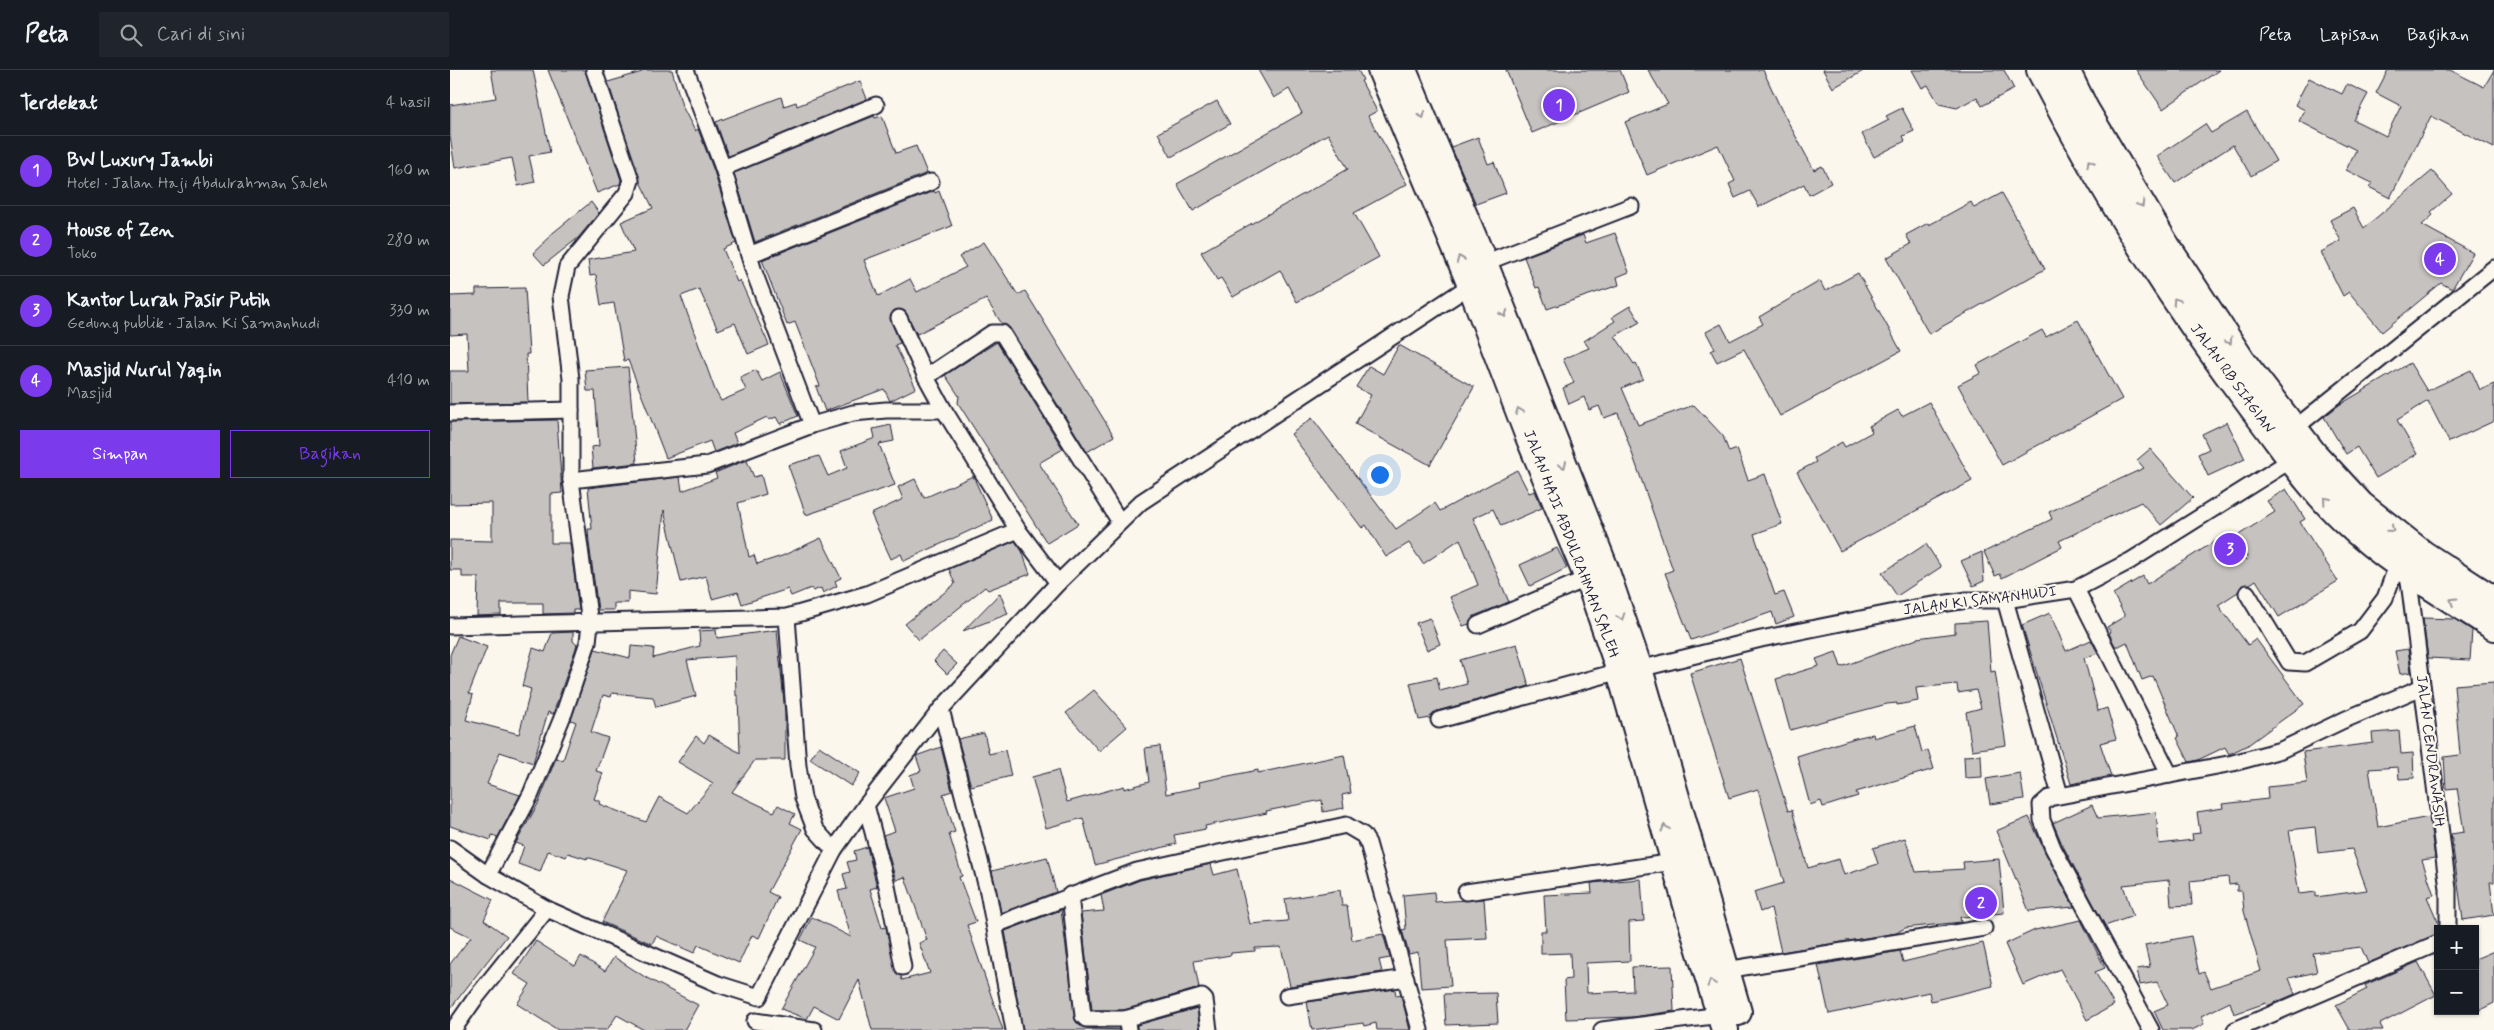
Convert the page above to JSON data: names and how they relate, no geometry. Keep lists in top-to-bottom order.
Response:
{
  "streets": {
    "highway": ["JALAN RB SIAGIAN", "JALAN HAJI ABDULRAHMAN SALEH"],
    "street": ["JALAN KI SAMANHUDI", "JALAN CENDRAWASIH"]
  },
  "crossings": [
    ["JALAN RB SIAGIAN", "JALAN KI SAMANHUDI"],
    ["JALAN RB SIAGIAN", "JALAN CENDRAWASIH"],
    ["JALAN HAJI ABDULRAHMAN SALEH", "JALAN KI SAMANHUDI"]
  ],
  "page": {
    "header": "Peta",
    "search": "Cari di sini",
    "nav": ["Peta", "Lapisan", "Bagikan"],
    "heading": ["Terdekat", "4 hasil"],
    "pins": [
      "1",
      "4",
      "3",
      "2"
    ],
    "list": [
      {
        "mark": "1",
        "name": "BW Luxury Jambi",
        "note": "Hotel · Jalan Haji Abdulrahman Saleh",
        "value": "160 m"
      },
      {
        "mark": "2",
        "name": "House of Zen",
        "note": "Toko",
        "value": "280 m"
      },
      {
        "mark": "3",
        "name": "Kantor Lurah Pasir Putih",
        "note": "Gedung publik · Jalan Ki Samanhudi",
        "value": "330 m"
      },
      {
        "mark": "4",
        "name": "Masjid Nurul Yaqin",
        "note": "Masjid",
        "value": "410 m"
      }
    ],
    "buttons": ["Simpan", "Bagikan"],
    "map_buttons": ["+", "−"]
  }
}
